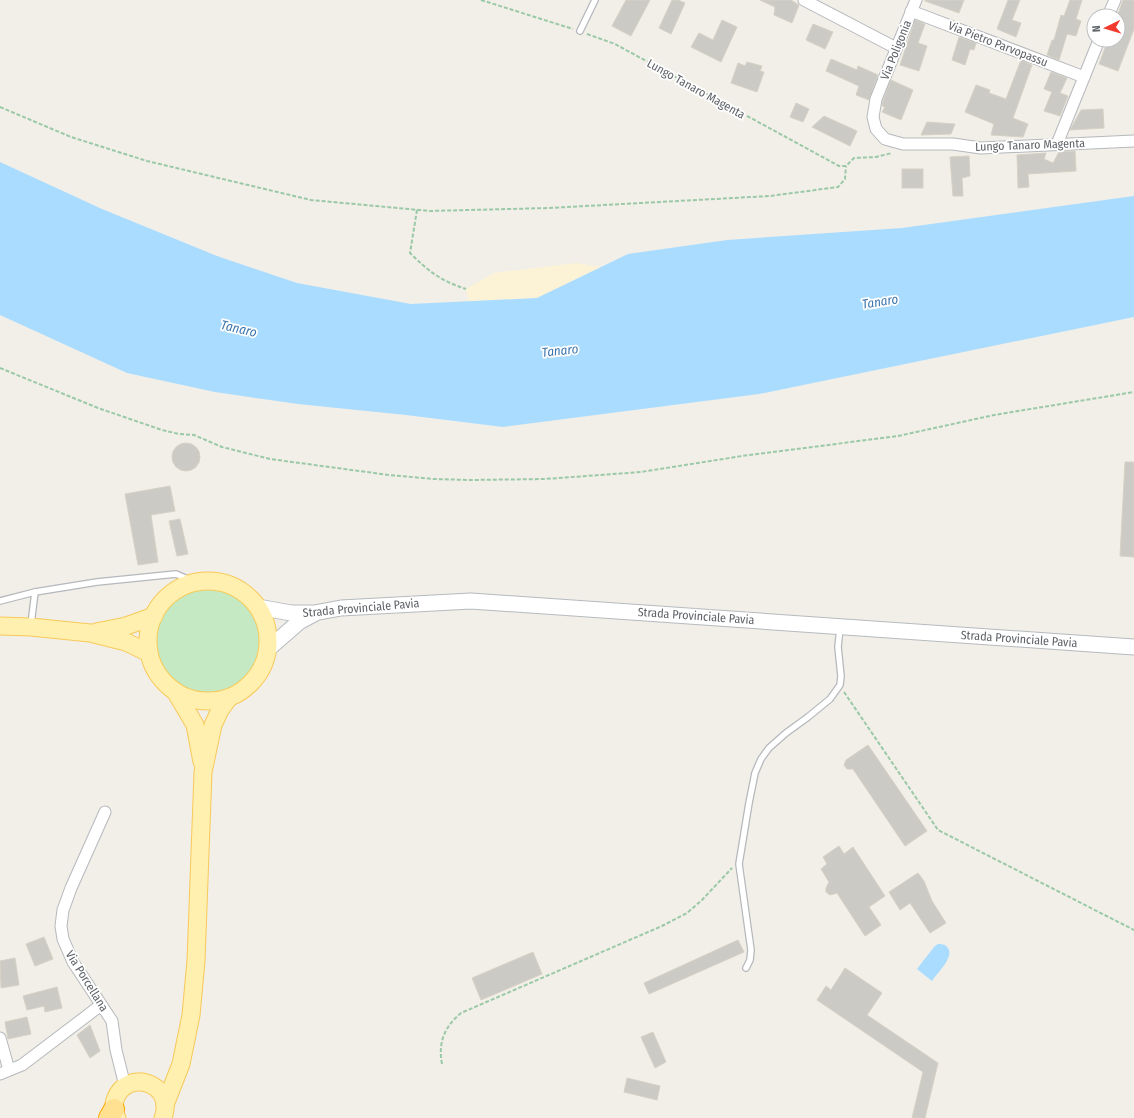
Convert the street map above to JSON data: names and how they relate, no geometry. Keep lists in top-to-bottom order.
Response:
{
  "streets": {
    "main road": ["Strada Provinciale Pavia"],
    "street": [
      "Via Pietro Parvopassu",
      "Via Poligonia",
      "Lungo Tanaro Magenta",
      "Via Porcellana"
    ]
  },
  "crossings": [
    ["Via Pietro Parvopassu", "Via Poligonia"],
    ["Via Poligonia", "Lungo Tanaro Magenta"]
  ],
  "water": ["Tanaro"],
  "north": "left"
}
